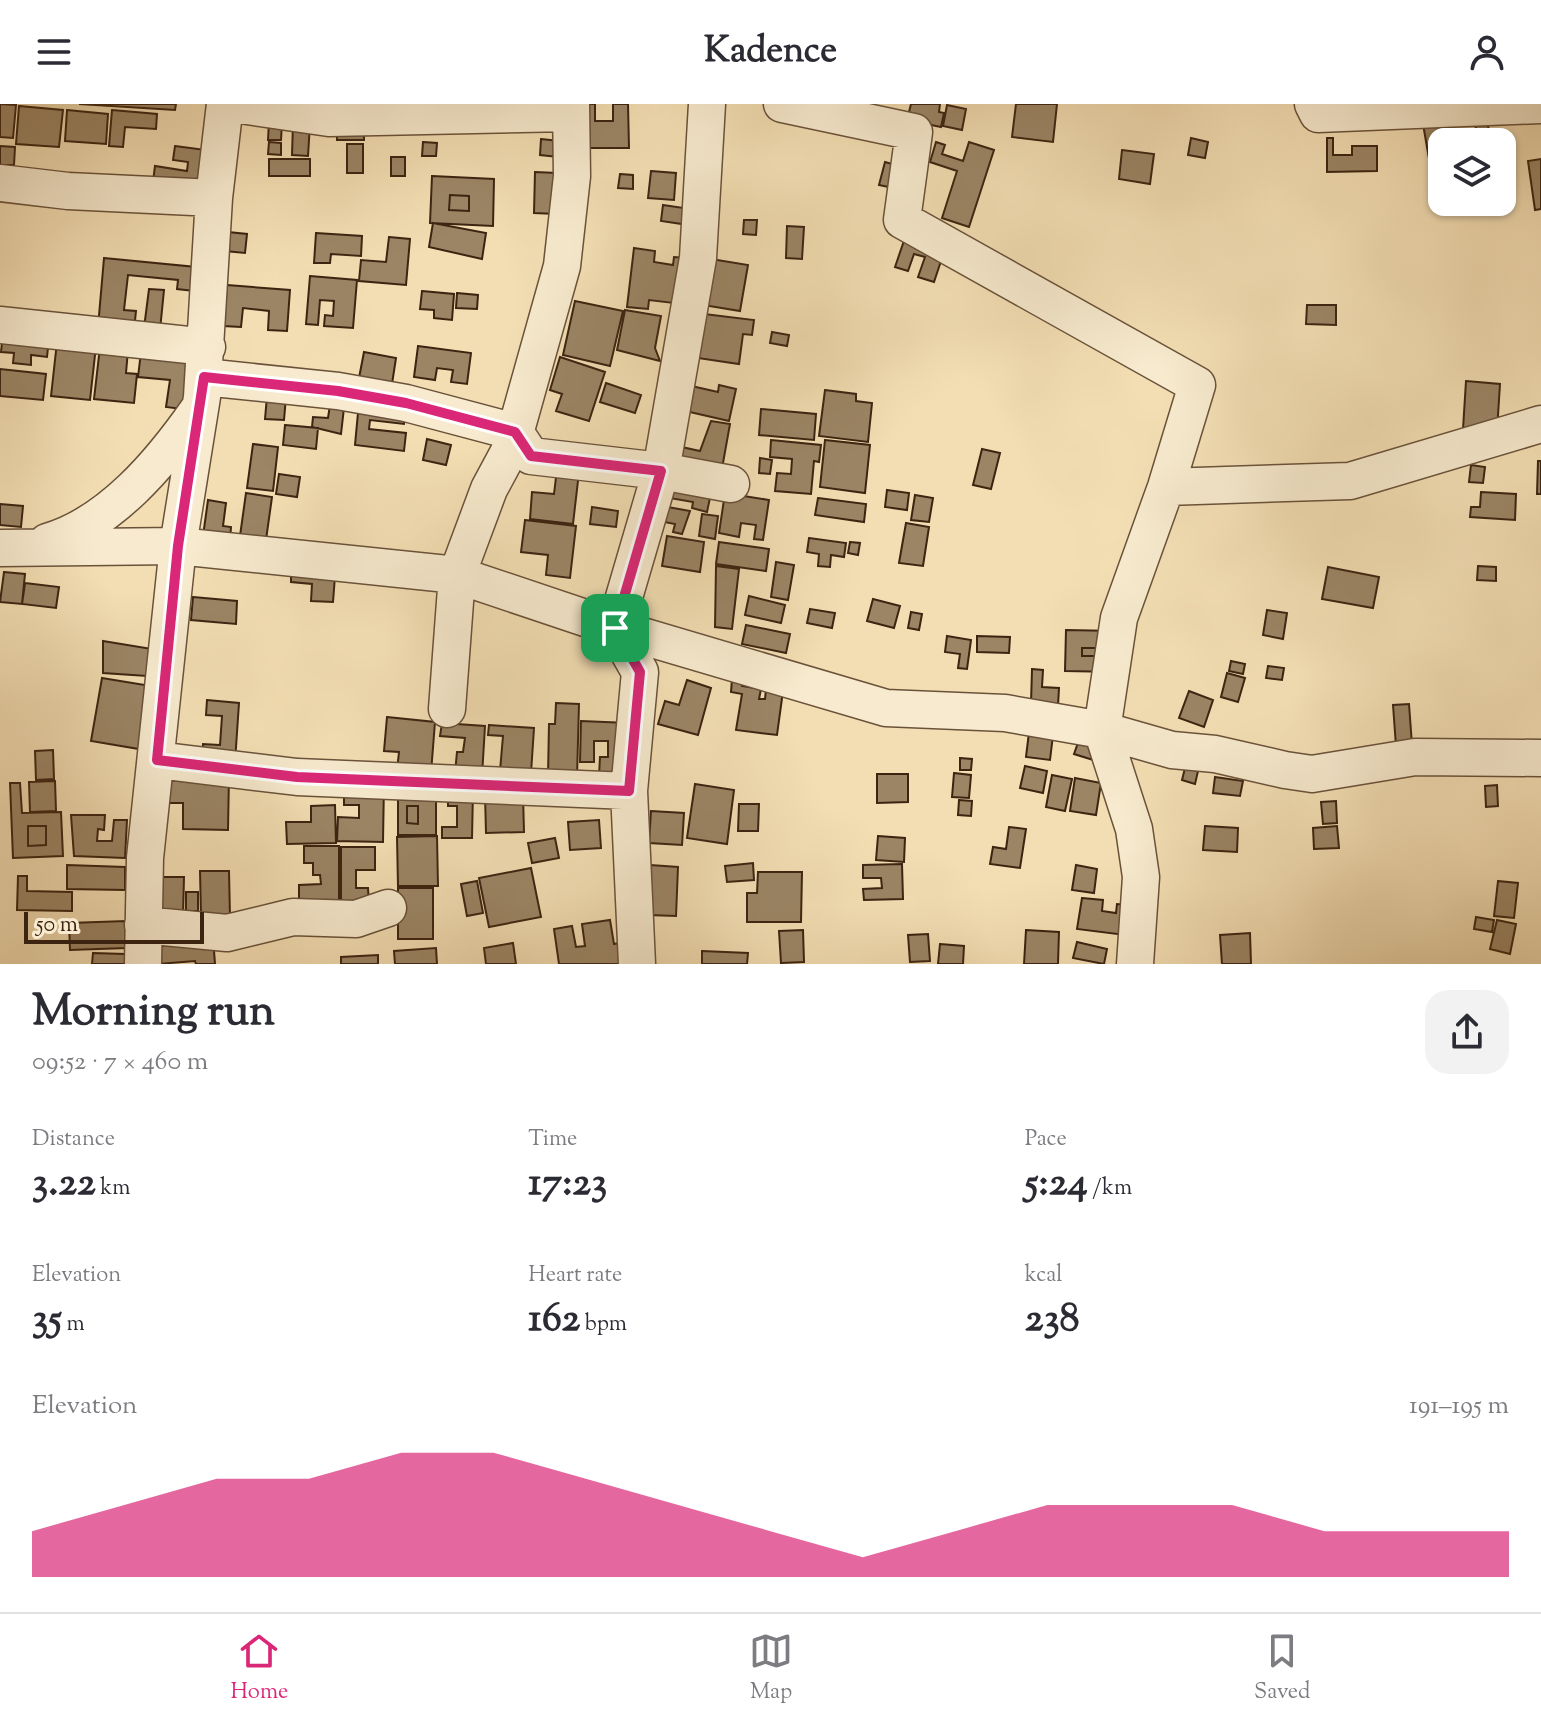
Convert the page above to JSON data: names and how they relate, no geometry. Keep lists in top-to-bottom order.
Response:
{
  "scale_bar": "50 m",
  "page": {
    "header": "Kadence",
    "scale": "50 m",
    "heading": ["Morning run", "09:52 · 7 × 460 m"],
    "stats": [
      ["Distance", "3.22 km"],
      ["Time", "17:23"],
      ["Pace", "5:24 /km"],
      ["Elevation", "35 m"],
      ["Heart rate", "162 bpm"],
      ["kcal", "238"]
    ],
    "chart": ["Elevation", "191–195 m"],
    "tabs": ["Home", "Map", "Saved"]
  }
}
